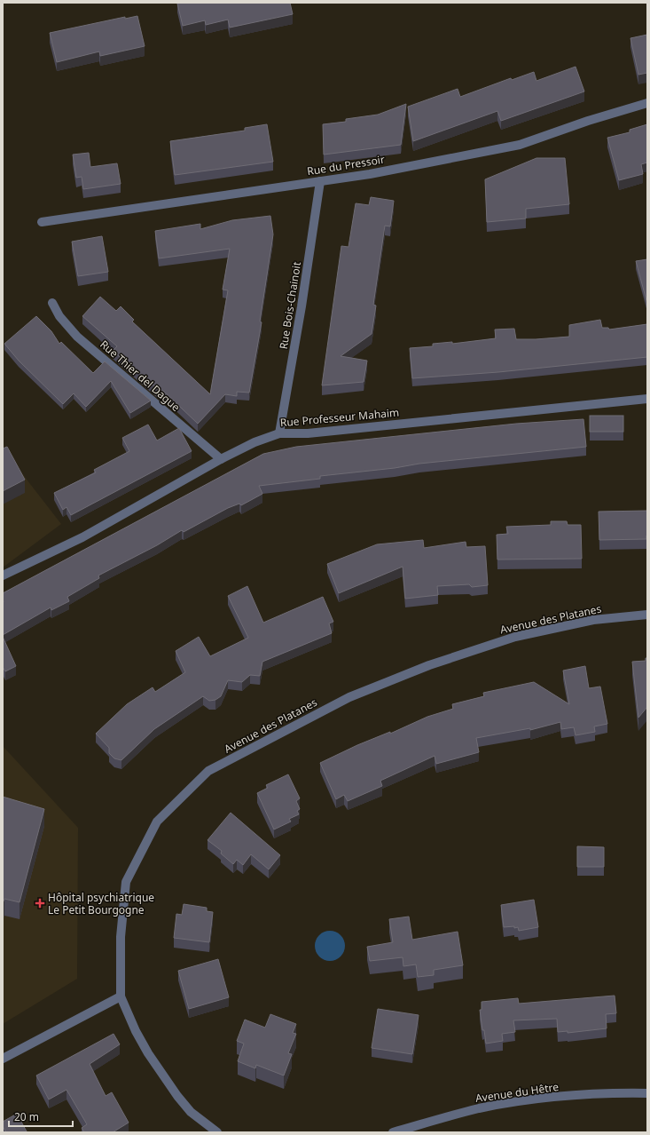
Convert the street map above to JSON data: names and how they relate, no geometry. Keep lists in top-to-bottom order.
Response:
{
  "streets": {
    "street": [
      "Rue du Pressoir",
      "Rue Bois-Chainoit",
      "Rue Thier del Dague",
      "Rue Professeur Mahaim",
      "Avenue des Platanes",
      "Avenue du Hêtre"
    ]
  },
  "crossings": [
    ["Rue du Pressoir", "Rue Bois-Chainoit"],
    ["Rue Bois-Chainoit", "Rue Professeur Mahaim"],
    ["Rue Thier del Dague", "Rue Professeur Mahaim"]
  ],
  "places": {
    "health": ["Hôpital psychiatrique Le Petit Bourgogne"]
  },
  "scale_bar": "20 m"
}
